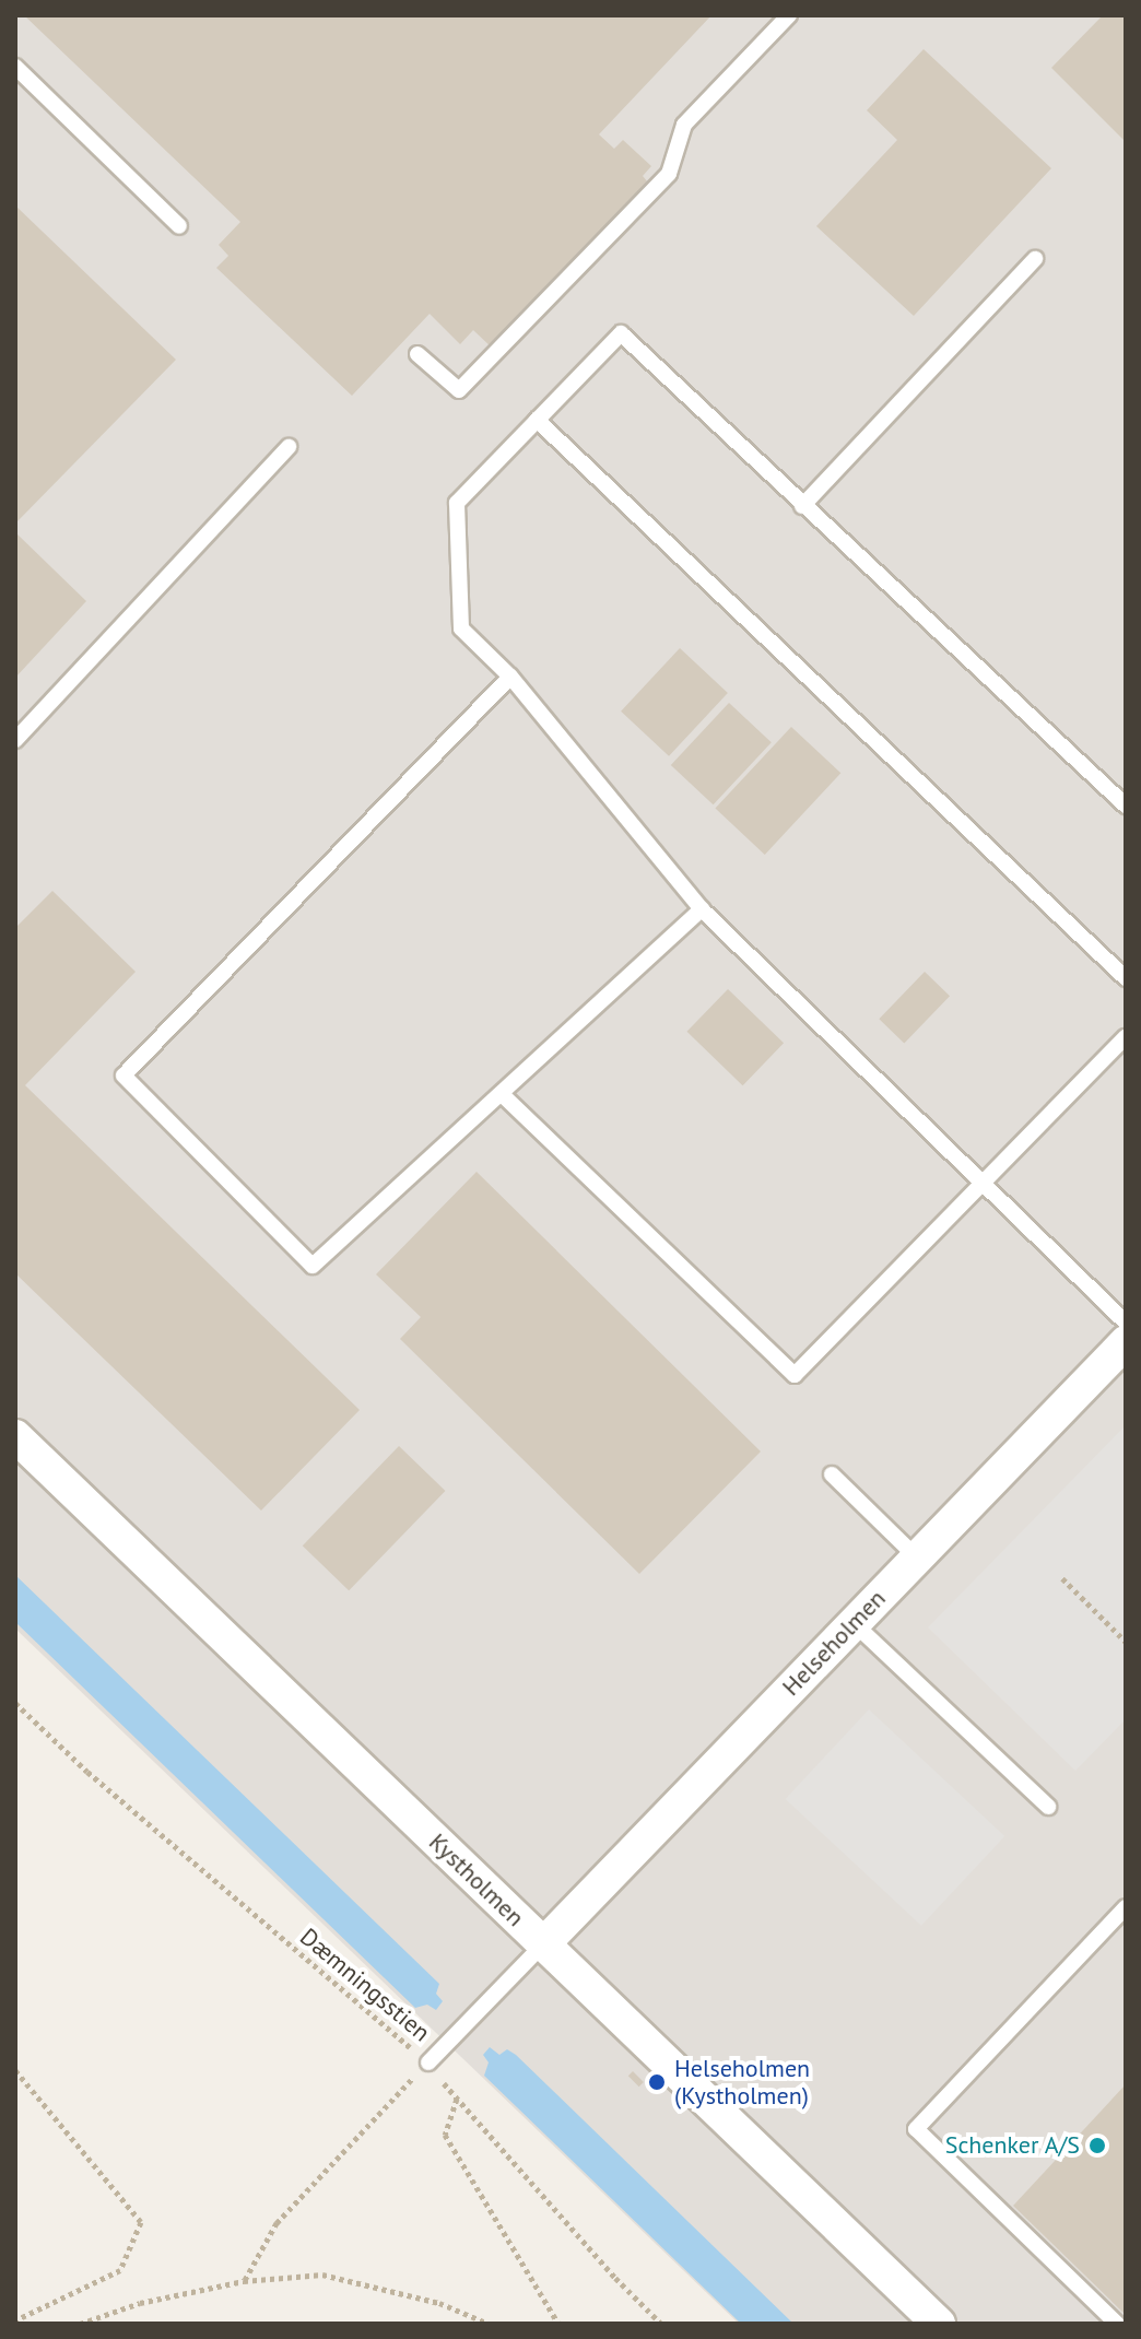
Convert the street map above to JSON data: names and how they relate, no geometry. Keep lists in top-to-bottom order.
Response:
{
  "streets": {
    "street": ["Helseholmen", "Kystholmen"],
    "path": ["Dæmningsstien"]
  },
  "crossings": [
    ["Helseholmen", "Kystholmen"]
  ],
  "places": ["Helseholmen (Kystholmen)", "Schenker A/S"]
}
